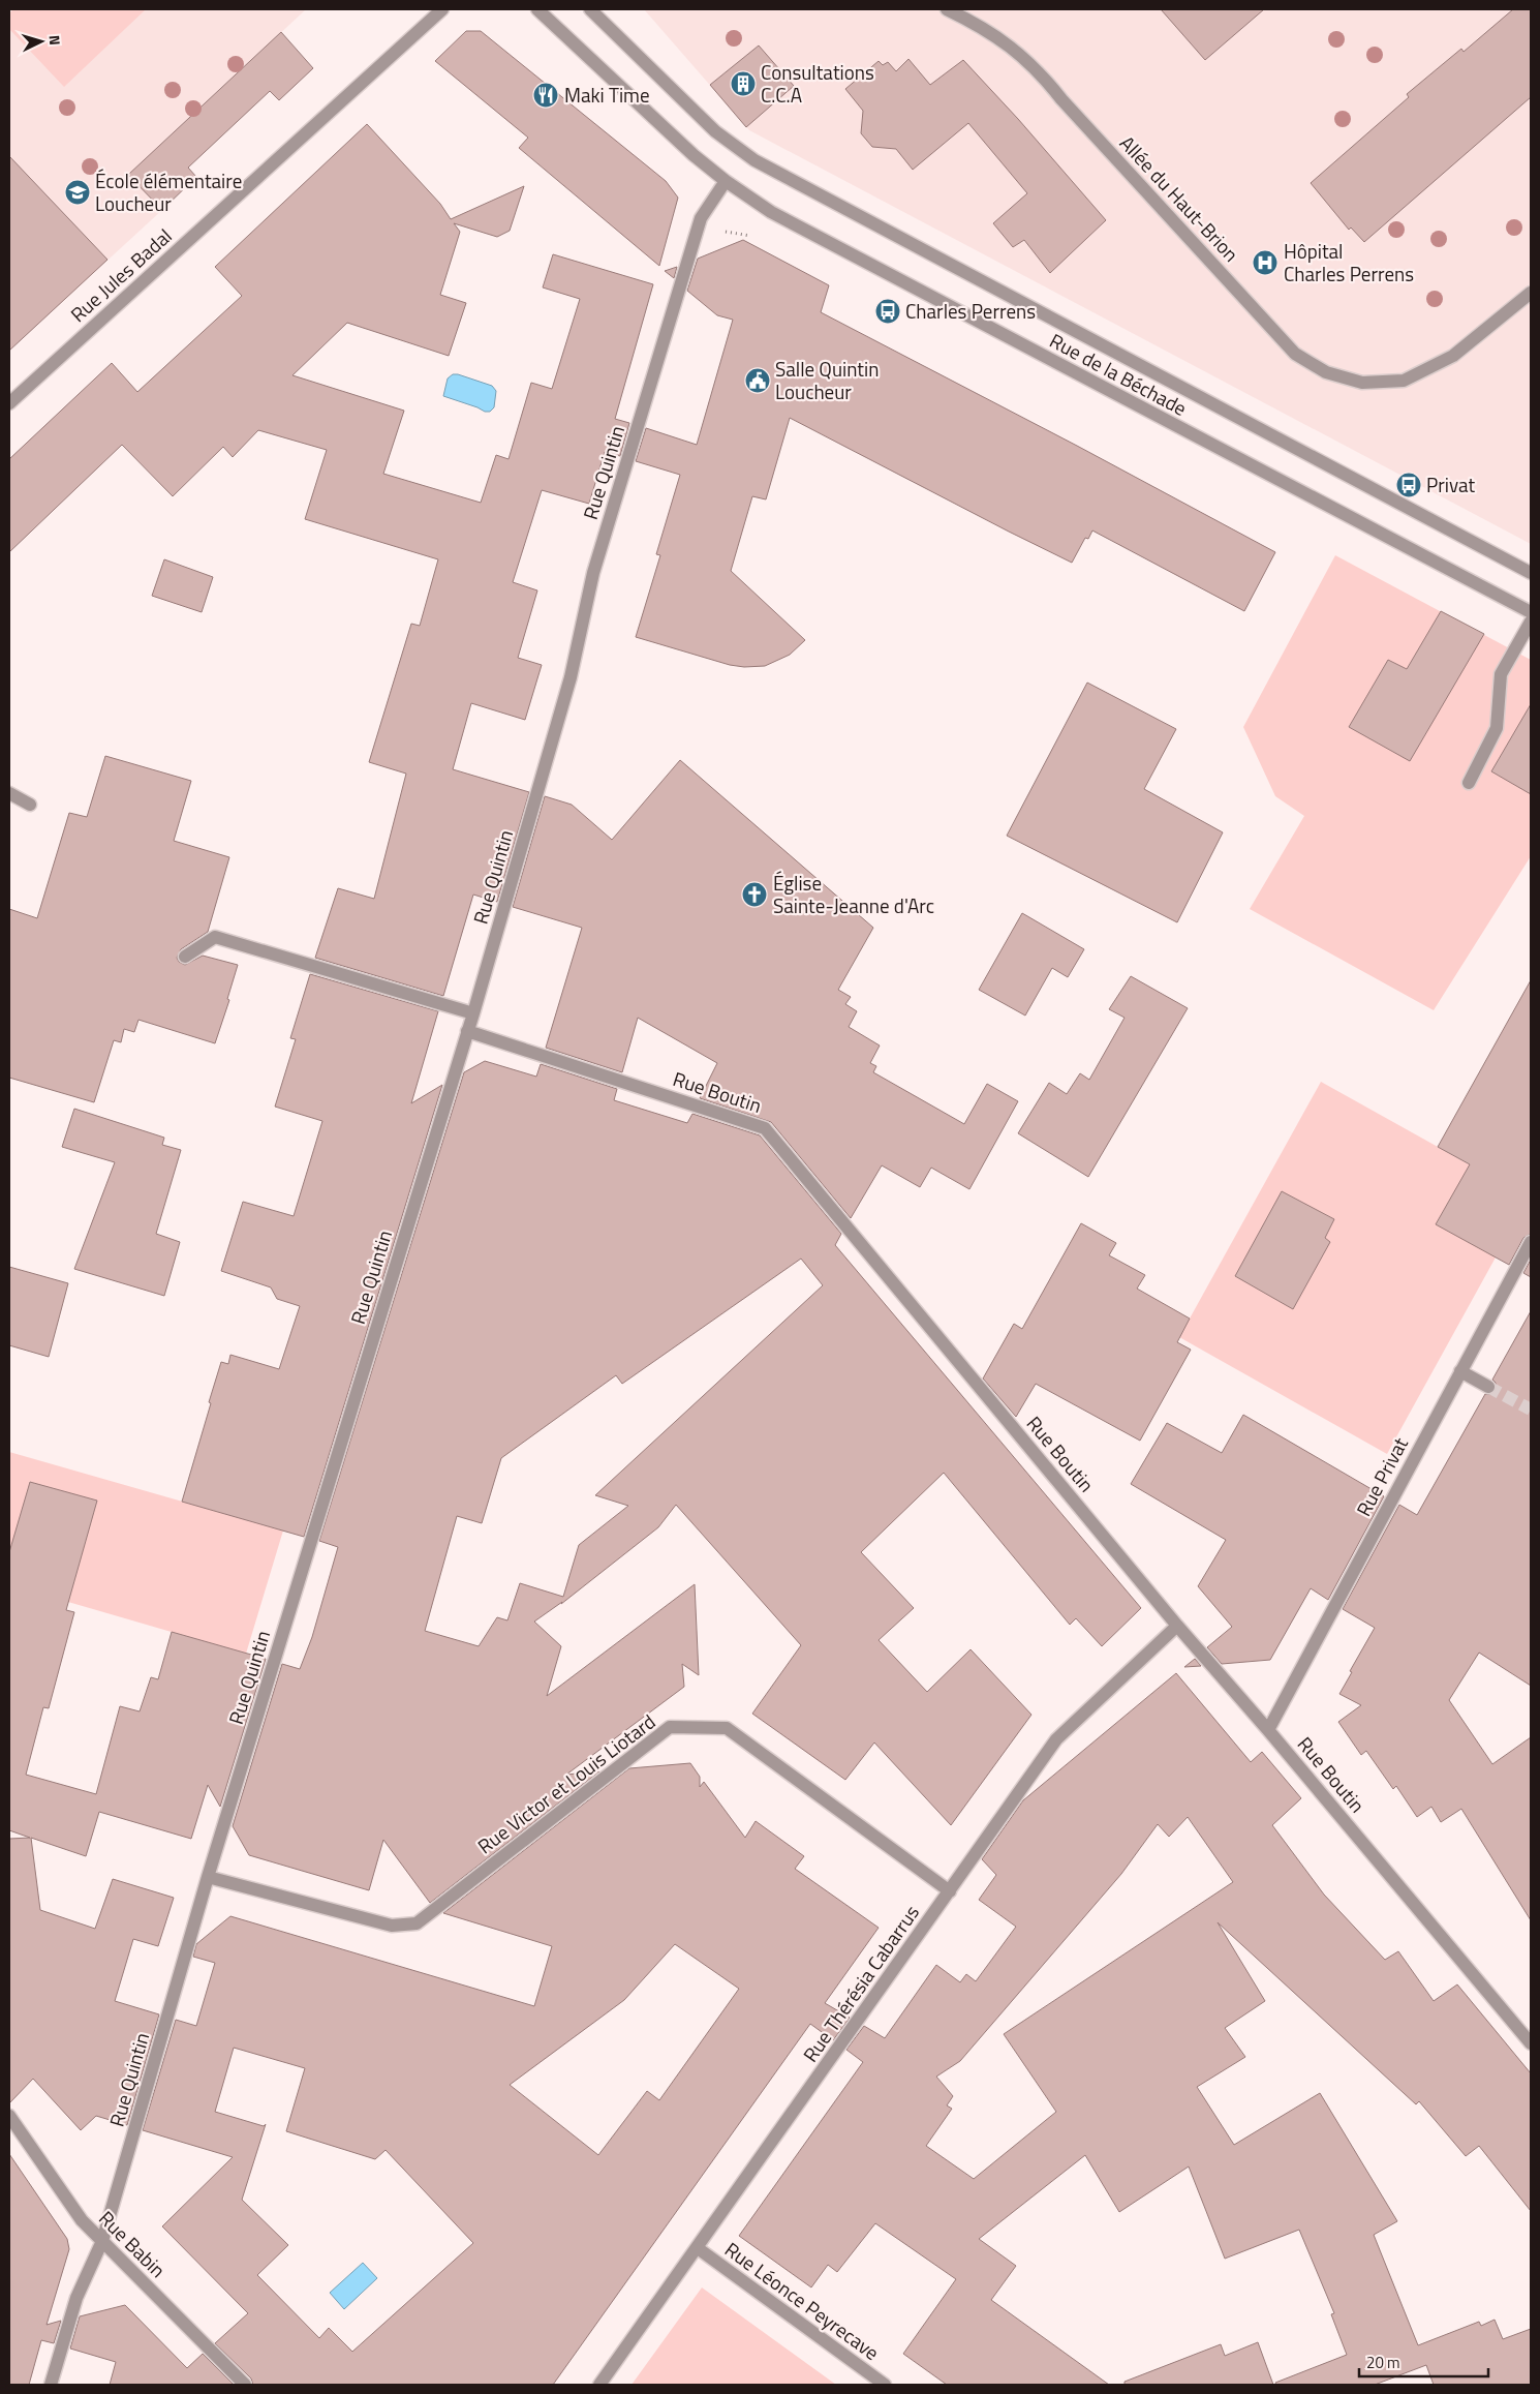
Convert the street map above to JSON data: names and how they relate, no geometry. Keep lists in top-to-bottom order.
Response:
{
  "streets": {
    "street": [
      "Allée du Haut-Brion",
      "Rue Jules Badal",
      "Rue de la Béchade",
      "Rue Quintin",
      "Rue Boutin",
      "Rue Privat",
      "Rue Victor et Louis Liotard",
      "Rue Thérésia Cabarrus",
      "Rue Babin",
      "Rue Léonce Peyrecave"
    ]
  },
  "crossings": [
    ["Rue de la Béchade", "Rue Quintin"],
    ["Rue Quintin", "Rue Boutin"],
    ["Rue Quintin", "Rue Victor et Louis Liotard"],
    ["Rue Quintin", "Rue Babin"],
    ["Rue Boutin", "Rue Privat"],
    ["Rue Boutin", "Rue Thérésia Cabarrus"],
    ["Rue Victor et Louis Liotard", "Rue Thérésia Cabarrus"],
    ["Rue Thérésia Cabarrus", "Rue Léonce Peyrecave"]
  ],
  "places": {
    "building": ["Consultations C.C.A"],
    "restaurant": ["Maki Time"],
    "school or university": ["École élémentaire Loucheur"],
    "hospital": ["Hôpital Charles Perrens"],
    "bus stop": ["Charles Perrens", "Privat"],
    "public building": ["Salle Quintin Loucheur"],
    "church": ["Église Sainte-Jeanne d'Arc"]
  },
  "scale_bar": "20 m",
  "north": "right"
}
